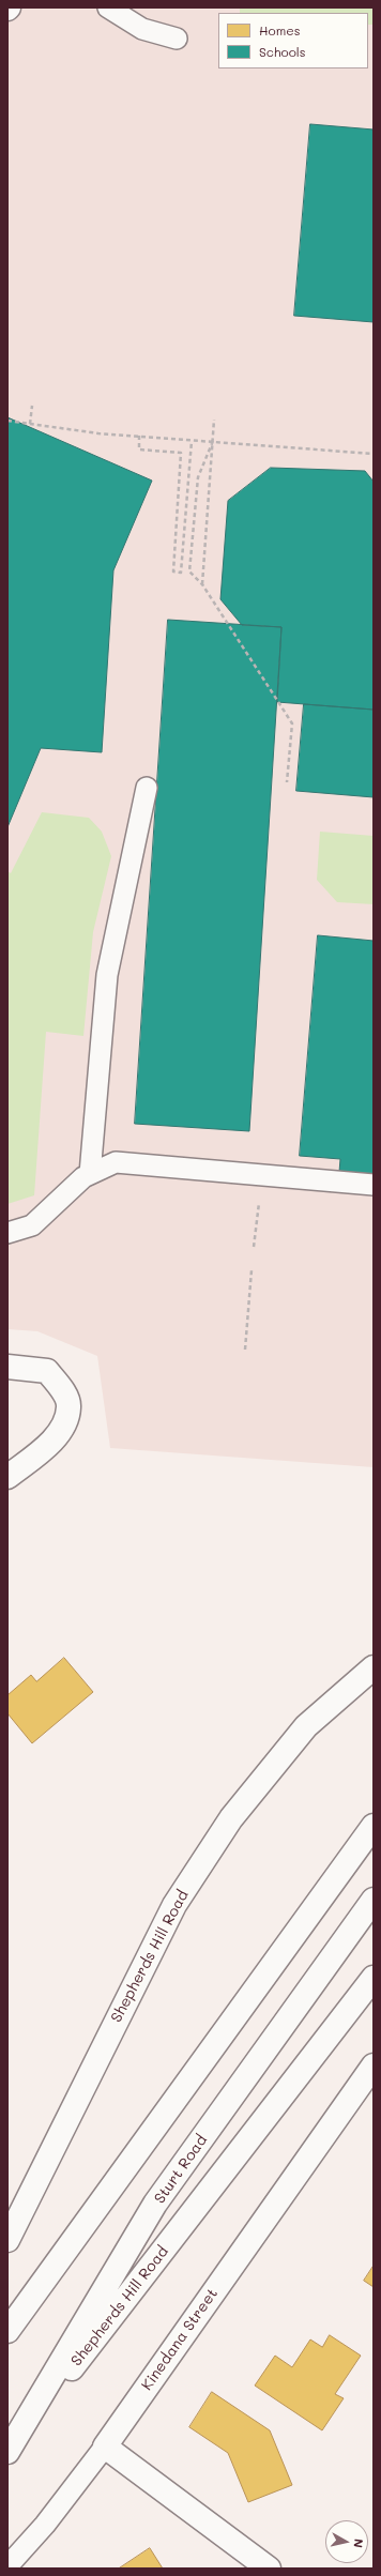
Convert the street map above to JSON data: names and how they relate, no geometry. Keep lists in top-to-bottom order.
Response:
{
  "streets": {
    "main road": ["Shepherds Hill Road", "Sturt Road", "Kinedana Street"]
  },
  "crossings": [
    ["Shepherds Hill Road", "Sturt Road"]
  ],
  "legend": ["Homes", "Schools"],
  "north": "right"
}
